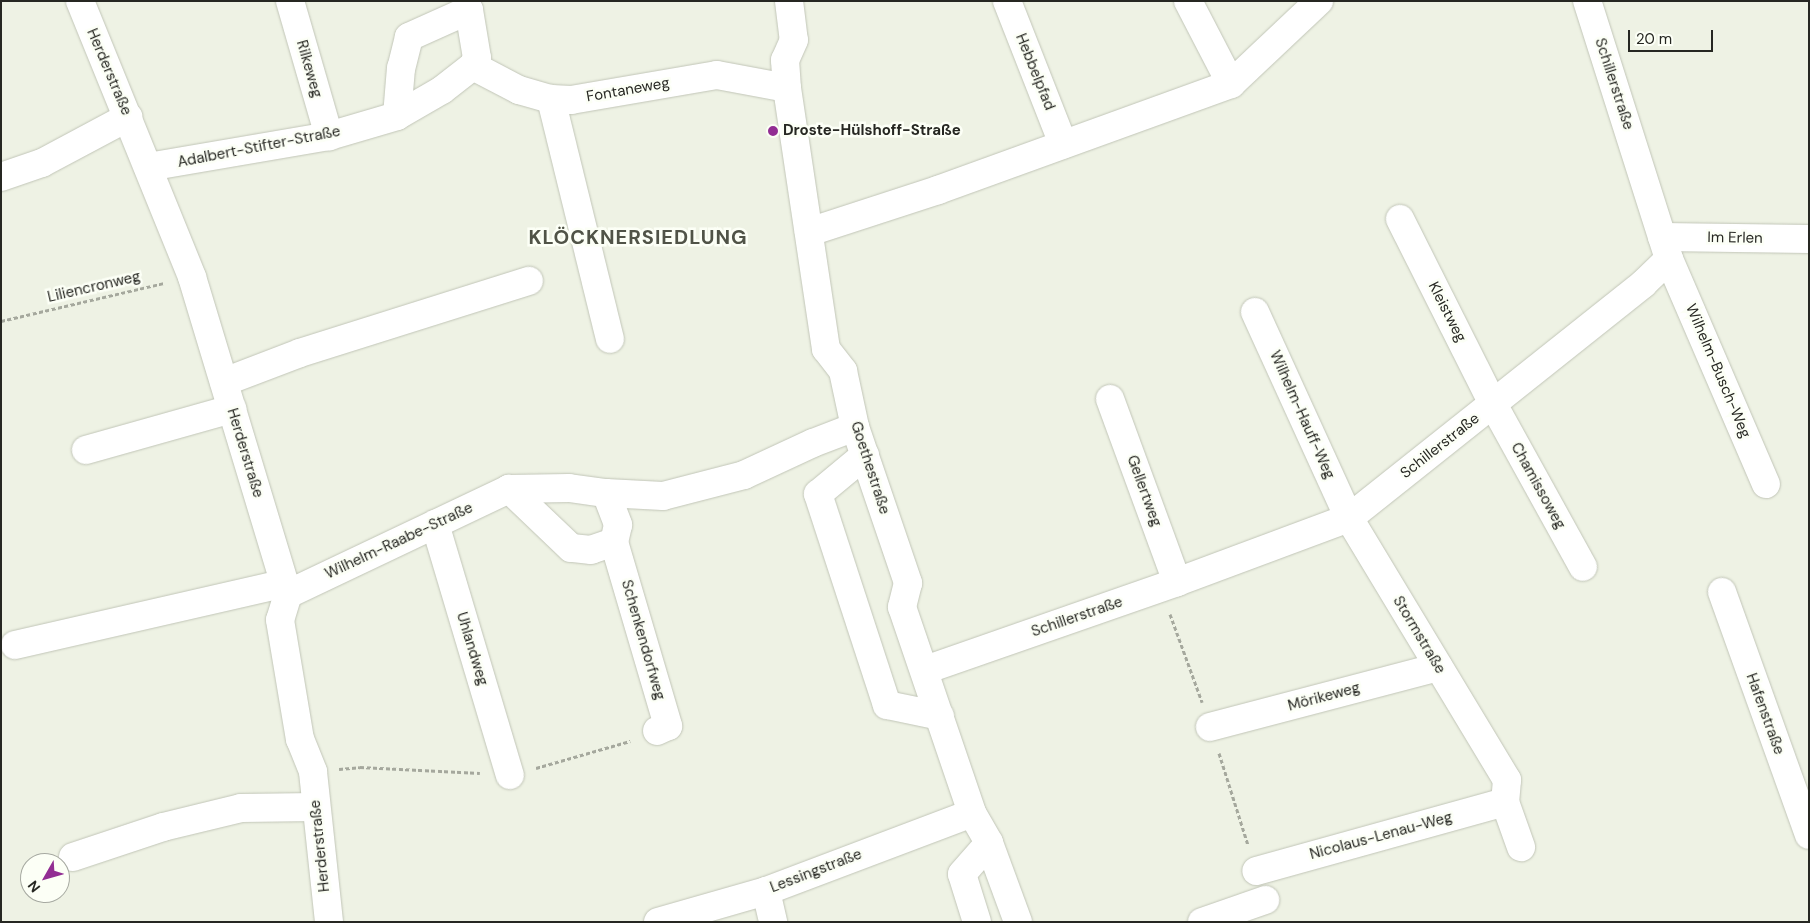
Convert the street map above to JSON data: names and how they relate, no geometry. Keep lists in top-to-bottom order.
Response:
{
  "streets": {
    "street": [
      "Rilkeweg",
      "Herderstraße",
      "Hebbelpfad",
      "Schillerstraße",
      "Fontaneweg",
      "Adalbert-Stifter-Straße",
      "Im Erlen",
      "Kleistweg",
      "Wilhelm-Busch-Weg",
      "Wilhelm-Hauff-Weg",
      "Goethestraße",
      "Chamissoweg",
      "Gellertweg",
      "Wilhelm-Raabe-Straße",
      "Stormstraße",
      "Schenkendorfweg",
      "Uhlandweg",
      "Mörikeweg",
      "Hafenstraße",
      "Nicolaus-Lenau-Weg",
      "Lessingstraße"
    ],
    "path": ["Liliencronweg"]
  },
  "crossings": [
    ["Rilkeweg", "Adalbert-Stifter-Straße"],
    ["Herderstraße", "Adalbert-Stifter-Straße"],
    ["Herderstraße", "Liliencronweg"],
    ["Herderstraße", "Wilhelm-Raabe-Straße"],
    ["Schillerstraße", "Im Erlen"],
    ["Schillerstraße", "Kleistweg"],
    ["Schillerstraße", "Wilhelm-Busch-Weg"],
    ["Schillerstraße", "Wilhelm-Hauff-Weg"],
    ["Schillerstraße", "Goethestraße"],
    ["Schillerstraße", "Chamissoweg"],
    ["Schillerstraße", "Gellertweg"],
    ["Schillerstraße", "Stormstraße"],
    ["Fontaneweg", "Adalbert-Stifter-Straße"],
    ["Fontaneweg", "Goethestraße"],
    ["Im Erlen", "Wilhelm-Busch-Weg"],
    ["Kleistweg", "Chamissoweg"],
    ["Wilhelm-Hauff-Weg", "Stormstraße"],
    ["Goethestraße", "Wilhelm-Raabe-Straße"],
    ["Goethestraße", "Lessingstraße"],
    ["Wilhelm-Raabe-Straße", "Uhlandweg"],
    ["Stormstraße", "Mörikeweg"],
    ["Stormstraße", "Nicolaus-Lenau-Weg"]
  ],
  "districts": ["KLÖCKNERSIEDLUNG"],
  "places": ["Droste-Hülshoff-Straße"],
  "scale_bar": "20 m",
  "north": "bottom left"
}
